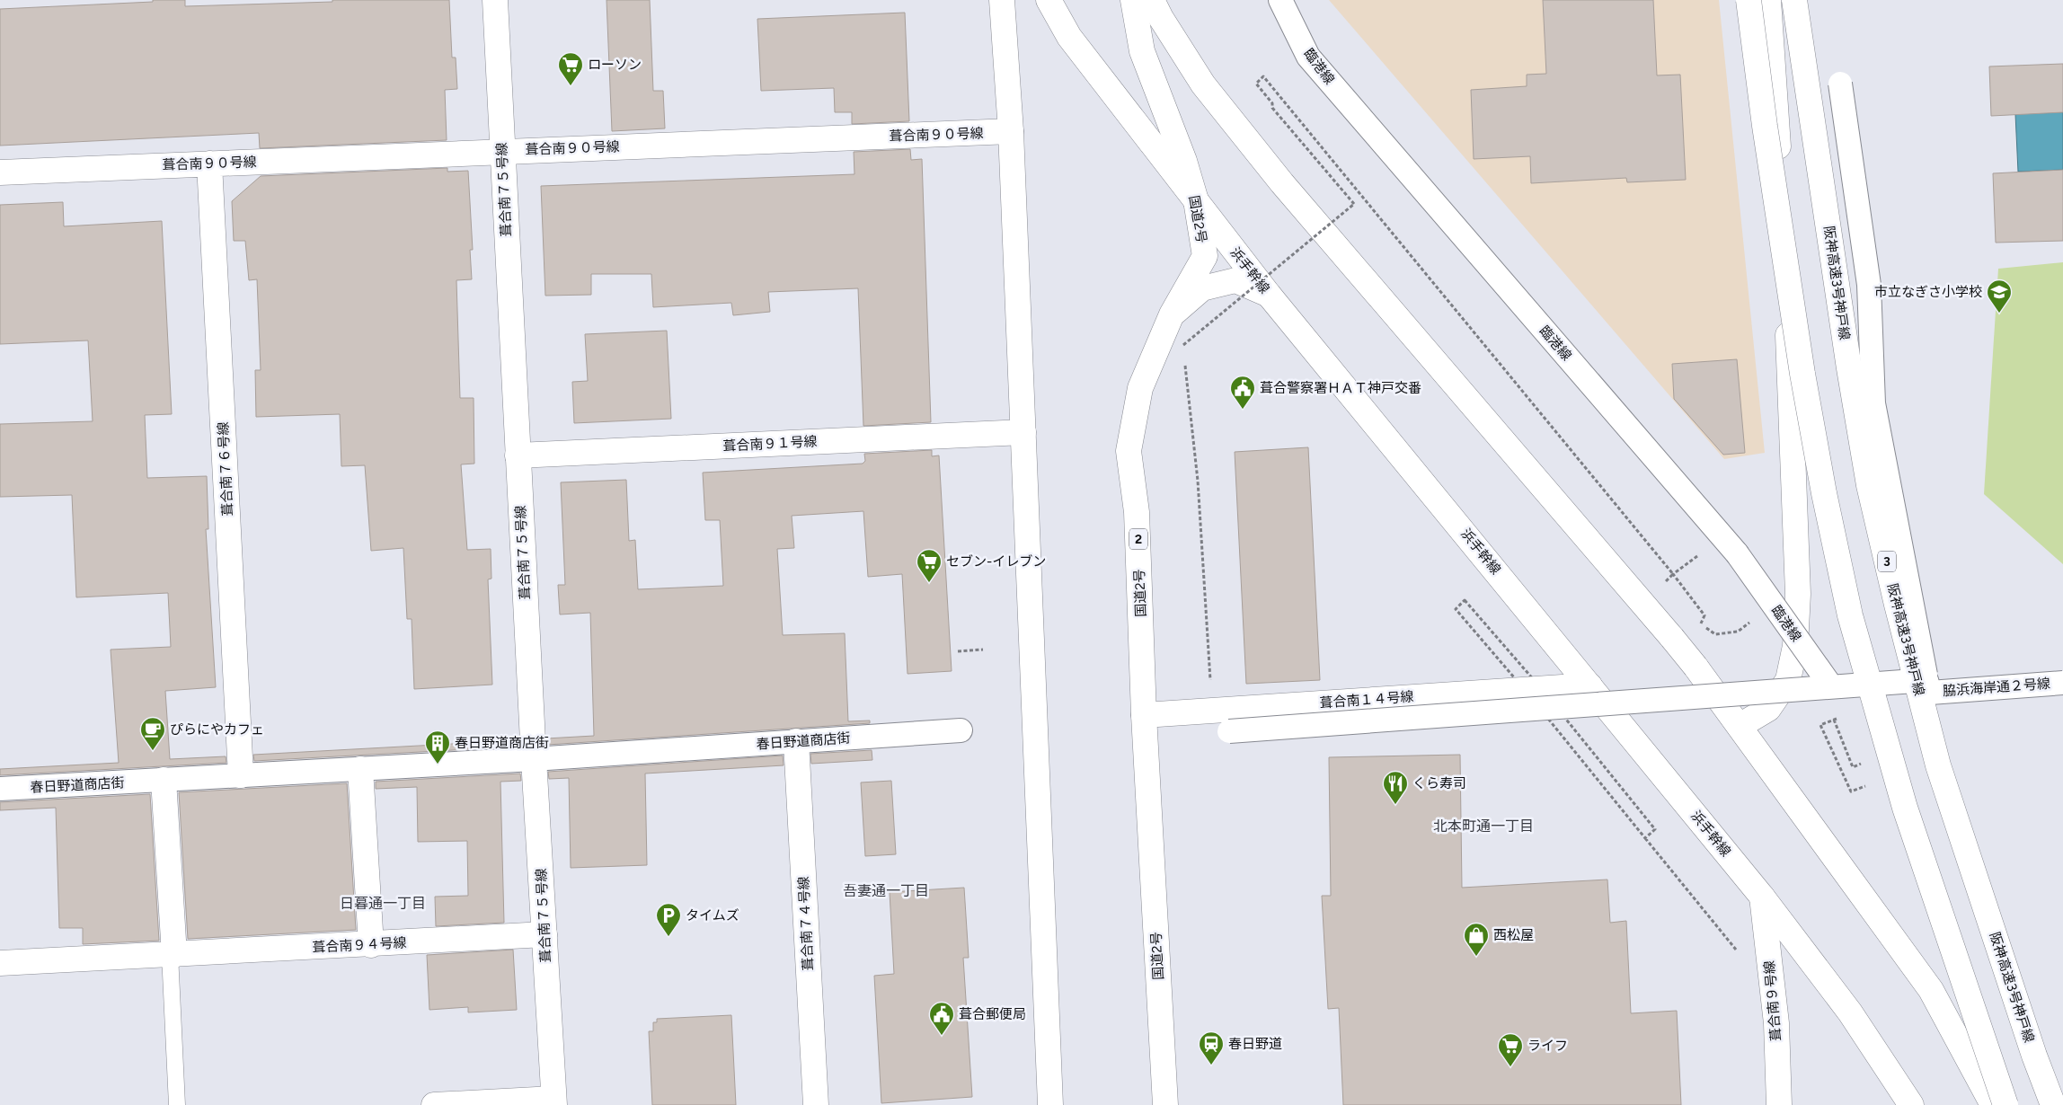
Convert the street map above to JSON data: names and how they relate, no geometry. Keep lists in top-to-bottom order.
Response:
{
  "streets": {
    "main road": [
      "葺合南９０号線",
      "葺合南７５号線",
      "国道2号",
      "浜手幹線",
      "阪神高速3号神戸線",
      "葺合南９１号線",
      "葺合南７６号線",
      "2",
      "3",
      "葺合南１４号線",
      "葺合南７４号線",
      "葺合南９４号線",
      "葺合南９号線"
    ],
    "street": ["臨港線", "脇浜海岸通２号線", "春日野道商店街"]
  },
  "crossings": [
    ["臨港線", "脇浜海岸通２号線"],
    ["葺合南９０号線", "葺合南７５号線"],
    ["葺合南９０号線", "葺合南７６号線"],
    ["葺合南７５号線", "葺合南９１号線"],
    ["葺合南７５号線", "春日野道商店街"],
    ["葺合南７５号線", "葺合南９４号線"],
    ["国道2号", "浜手幹線"],
    ["国道2号", "葺合南１４号線"],
    ["浜手幹線", "葺合南１４号線"],
    ["浜手幹線", "葺合南９号線"],
    ["葺合南７６号線", "春日野道商店街"],
    ["春日野道商店街", "葺合南７４号線"]
  ],
  "districts": ["北本町通一丁目", "吾妻通一丁目", "日暮通一丁目"],
  "places": {
    "supermarket": ["ローソン", "セブン-イレブン", "ライフ"],
    "school or university": ["市立なぎさ小学校"],
    "public building": ["葺合警察署ＨＡＴ神戸交番", "葺合郵便局"],
    "cafe": ["ぴらにやカフェ"],
    "building": ["春日野道商店街"],
    "restaurant": ["くら寿司"],
    "parking": ["タイムズ"],
    "shop": ["西松屋"],
    "station": ["春日野道"]
  }
}
